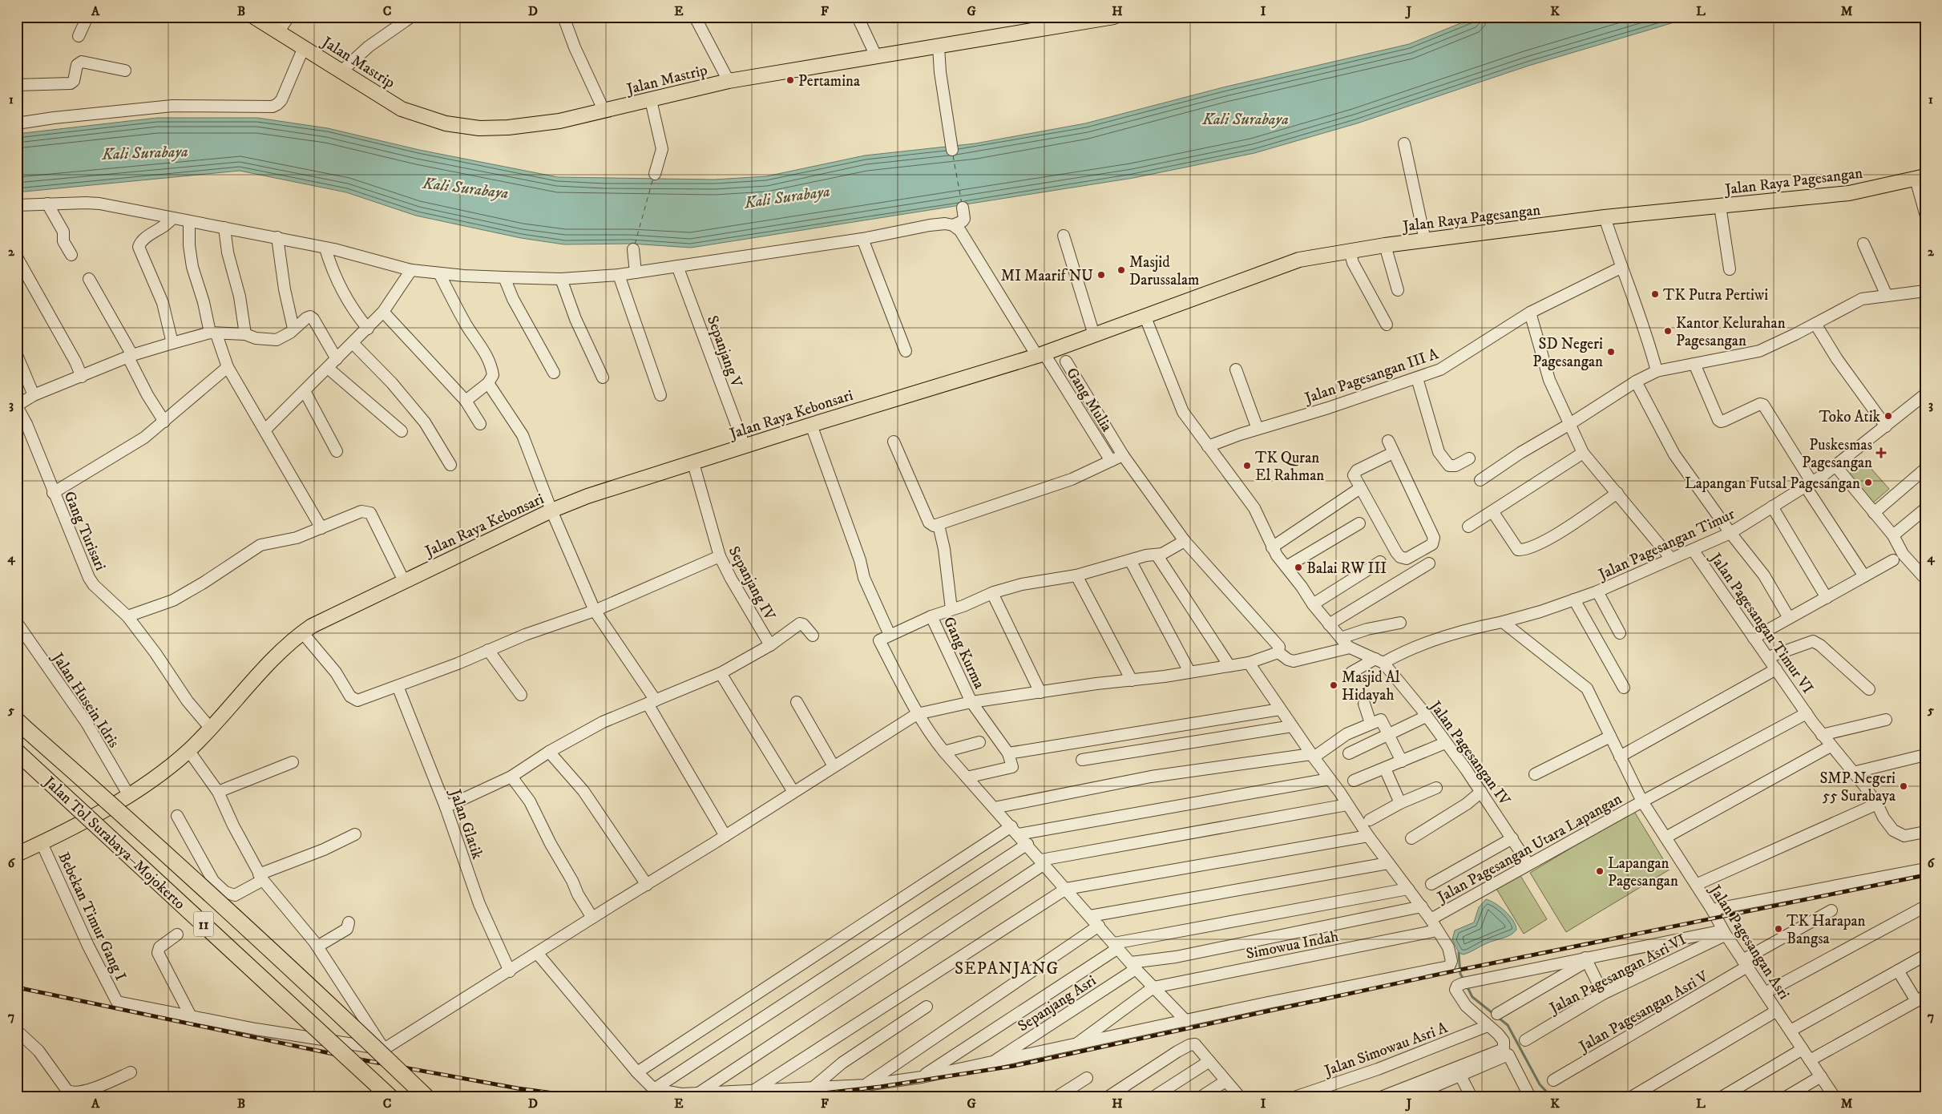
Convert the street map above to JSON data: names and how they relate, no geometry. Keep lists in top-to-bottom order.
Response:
{
  "streets": {
    "highway": ["Jalan Tol Surabaya–Mojokerto", "11"],
    "main road": ["Jalan Mastrip", "Jalan Raya Pagesangan", "Jalan Raya Kebonsari"],
    "street": [
      "Sepanjang V",
      "Jalan Pagesangan III A",
      "Gang Mulia",
      "Gang Turisari",
      "Jalan Pagesangan Timur",
      "Sepanjang IV",
      "Jalan Pagesangan Timur VI",
      "Gang Kurma",
      "Jalan Husein Idris",
      "Jalan Pagesangan IV",
      "Jalan Glatik",
      "Jalan Pagesangan Utara Lapangan",
      "Bebekan Timur Gang I",
      "Jalan Pagesangan Asri",
      "Simowua Indah",
      "Jalan Pagesangan Asri VI",
      "Sepanjang Asri",
      "Jalan Pagesangan Asri V",
      "Jalan Simowau Asri A"
    ]
  },
  "crossings": [
    ["Jalan Raya Pagesangan", "Gang Mulia"],
    ["Jalan Raya Pagesangan", "Jalan Raya Kebonsari"],
    ["Jalan Raya Pagesangan", "Jalan Pagesangan IV"],
    ["Sepanjang V", "Jalan Raya Kebonsari"],
    ["Jalan Pagesangan III A", "Jalan Pagesangan IV"],
    ["Gang Mulia", "Jalan Raya Kebonsari"],
    ["Jalan Raya Kebonsari", "Gang Turisari"],
    ["Jalan Raya Kebonsari", "Sepanjang IV"],
    ["Jalan Raya Kebonsari", "Jalan Husein Idris"],
    ["Jalan Raya Kebonsari", "Bebekan Timur Gang I"],
    ["Jalan Pagesangan Timur", "Jalan Pagesangan Timur VI"],
    ["Jalan Pagesangan Timur VI", "Jalan Pagesangan Utara Lapangan"],
    ["Jalan Pagesangan IV", "Jalan Pagesangan Utara Lapangan"],
    ["Jalan Tol Surabaya–Mojokerto", "11"],
    ["Jalan Pagesangan Utara Lapangan", "Jalan Pagesangan Asri"],
    ["Jalan Pagesangan Asri", "Jalan Pagesangan Asri VI"],
    ["Jalan Pagesangan Asri", "Jalan Pagesangan Asri V"]
  ],
  "districts": ["SEPANJANG"],
  "water": ["Kali Surabaya"],
  "places": {
    "other": [
      "Pertamina",
      "Masjid Darussalam",
      "MI Maarif NU",
      "TK Putra Pertiwi",
      "Kantor Kelurahan Pagesangan",
      "SD Negeri Pagesangan",
      "Toko Atik",
      "TK Quran El Rahman",
      "Lapangan Futsal Pagesangan",
      "Balai RW III",
      "Masjid Al Hidayah",
      "SMP Negeri 55 Surabaya",
      "Lapangan Pagesangan",
      "TK Harapan Bangsa"
    ],
    "health": ["Puskesmas Pagesangan"]
  },
  "grid": {
    "columns": [
      "A",
      "B",
      "C",
      "D",
      "E",
      "F",
      "G",
      "H",
      "I",
      "J",
      "K",
      "L",
      "M"
    ],
    "rows": [
      "1",
      "2",
      "3",
      "4",
      "5",
      "6",
      "7"
    ]
  }
}
